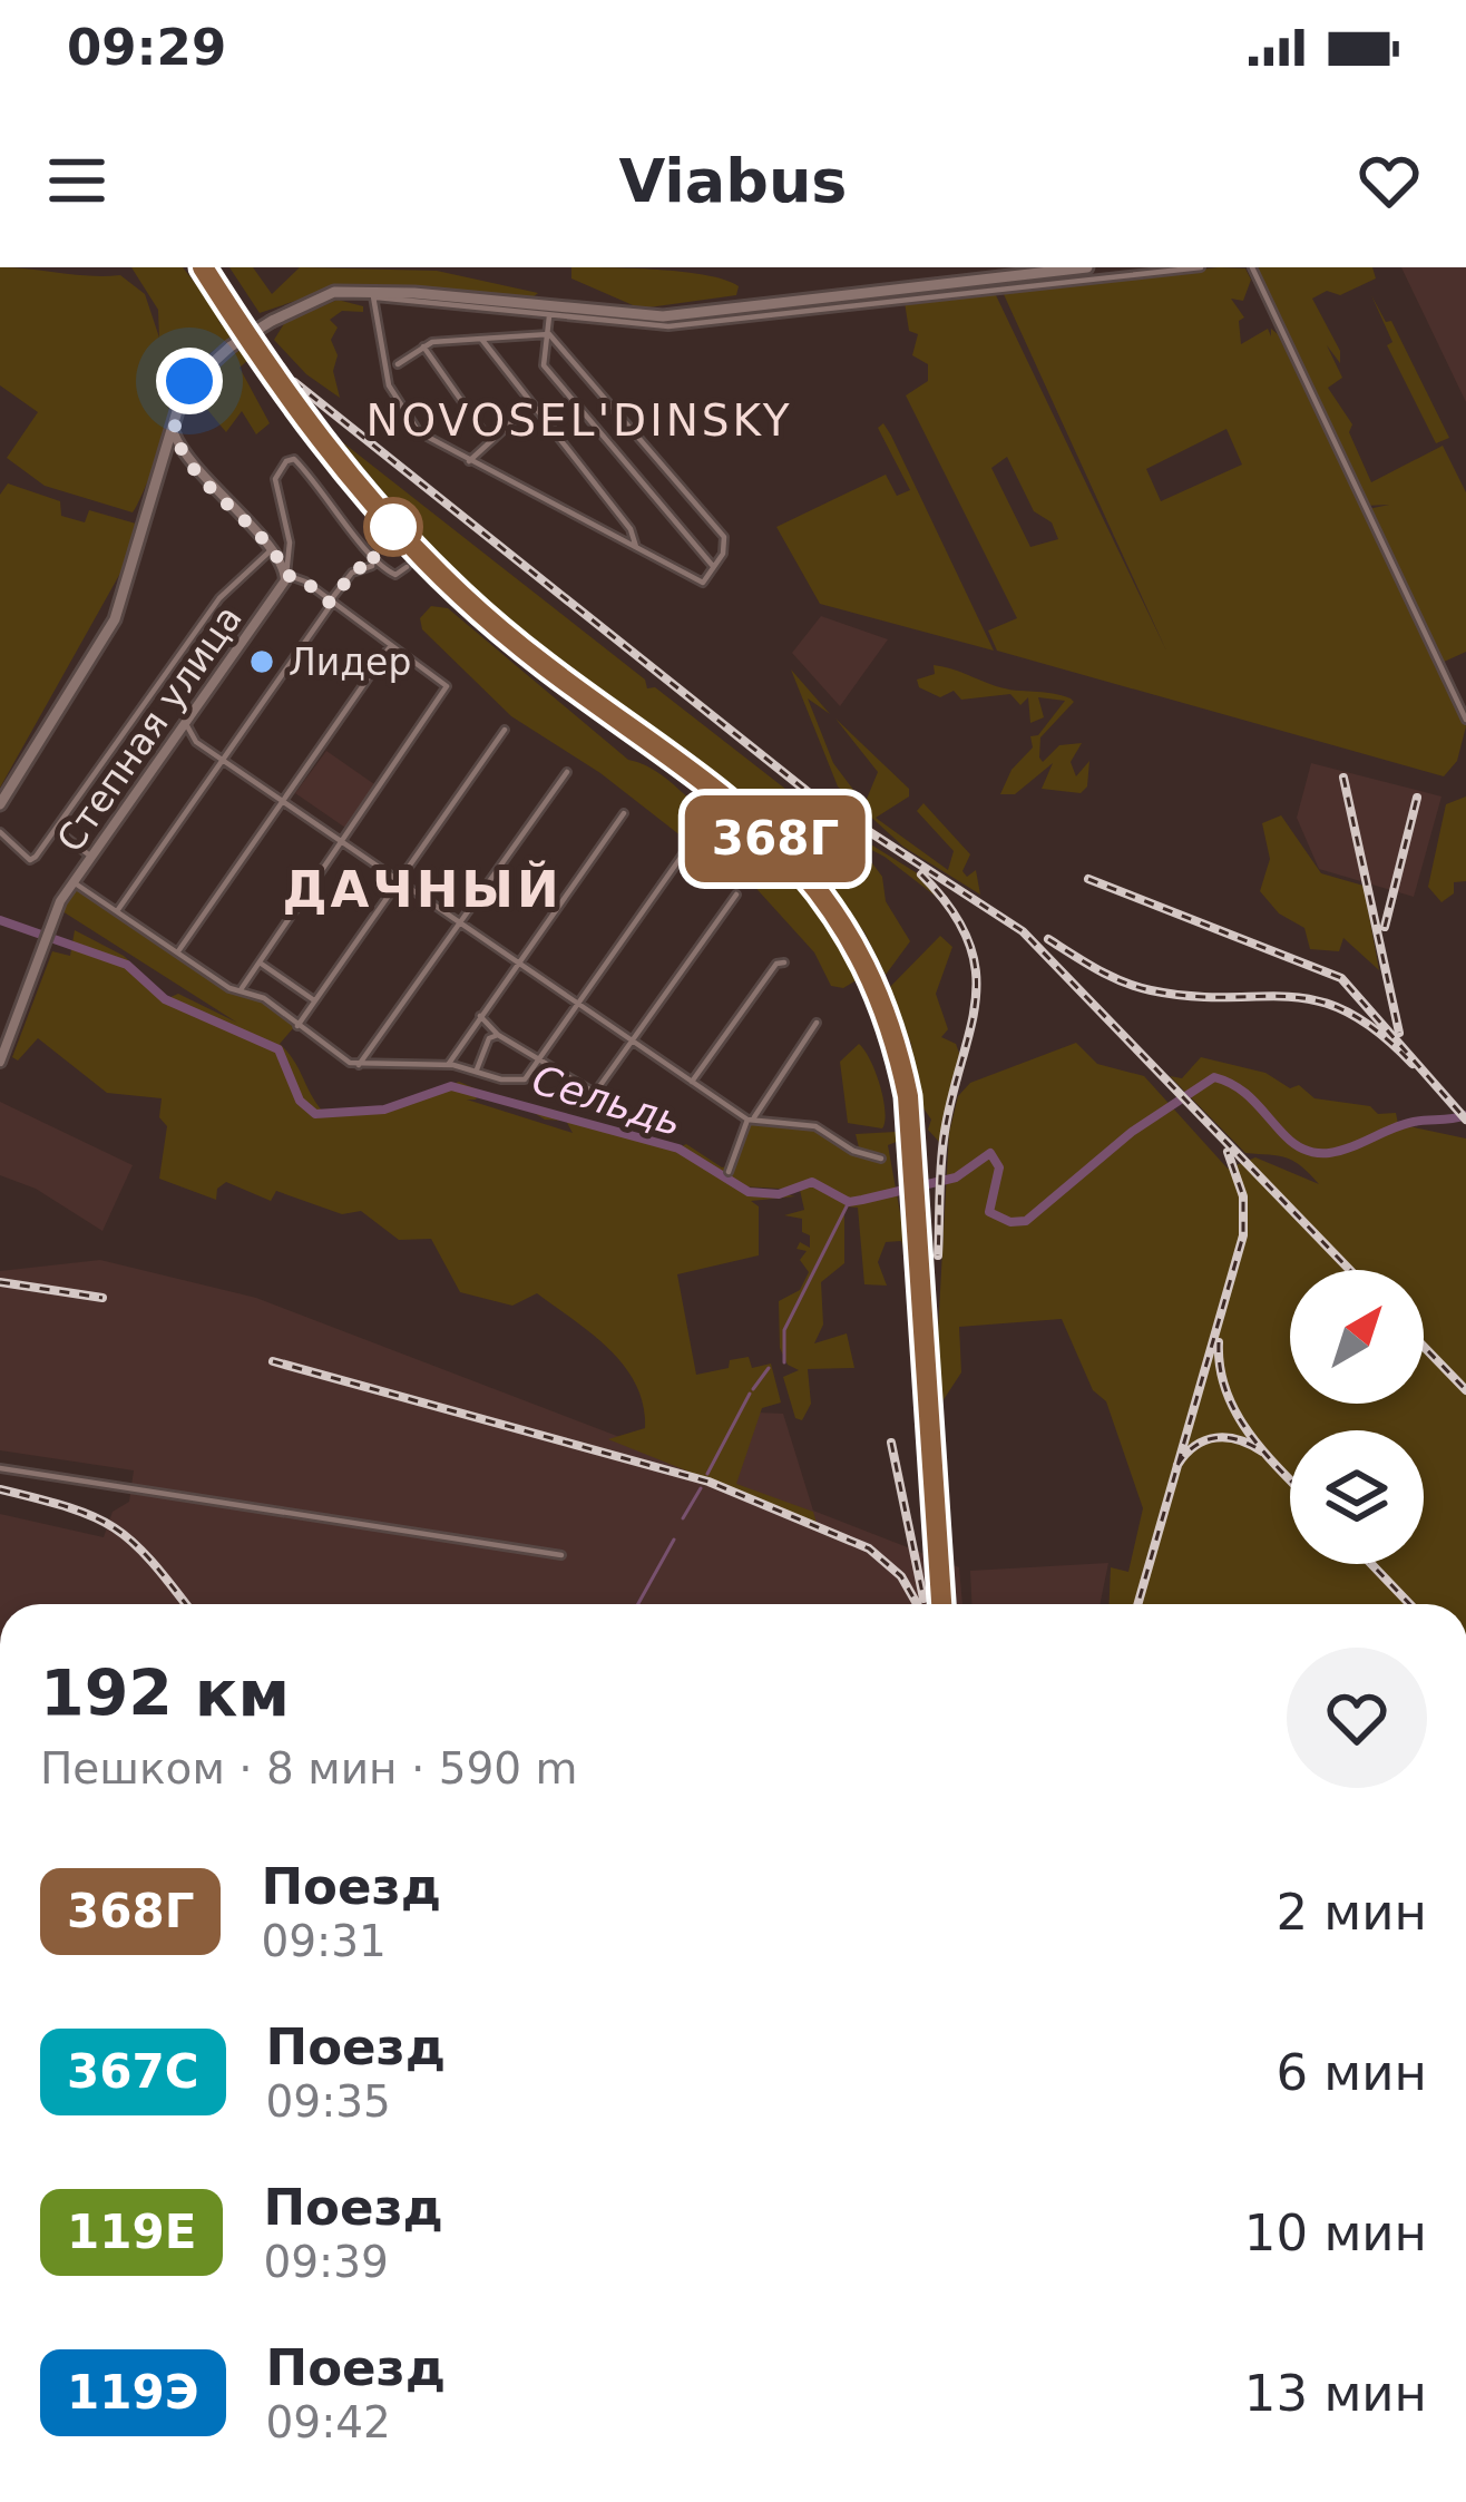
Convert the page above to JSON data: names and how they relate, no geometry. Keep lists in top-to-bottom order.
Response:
{
  "streets": {
    "street": ["Степная улица"]
  },
  "districts": ["NOVOSEL'DINSKY", "ДАЧНЫЙ"],
  "water": ["Сельдь"],
  "places": ["Лидер"],
  "north": "top right",
  "page": {
    "status": "09:29",
    "header": "Viabus",
    "on_map": "368Г",
    "heading": ["192 км", "Пешком · 8 мин · 590 m"],
    "list": [
      {
        "mark": "368Г",
        "name": "Поезд",
        "note": "09:31",
        "value": "2 мин"
      },
      {
        "mark": "367С",
        "name": "Поезд",
        "note": "09:35",
        "value": "6 мин"
      },
      {
        "mark": "119Е",
        "name": "Поезд",
        "note": "09:39",
        "value": "10 мин"
      },
      {
        "mark": "119Э",
        "name": "Поезд",
        "note": "09:42",
        "value": "13 мин"
      }
    ]
  }
}
